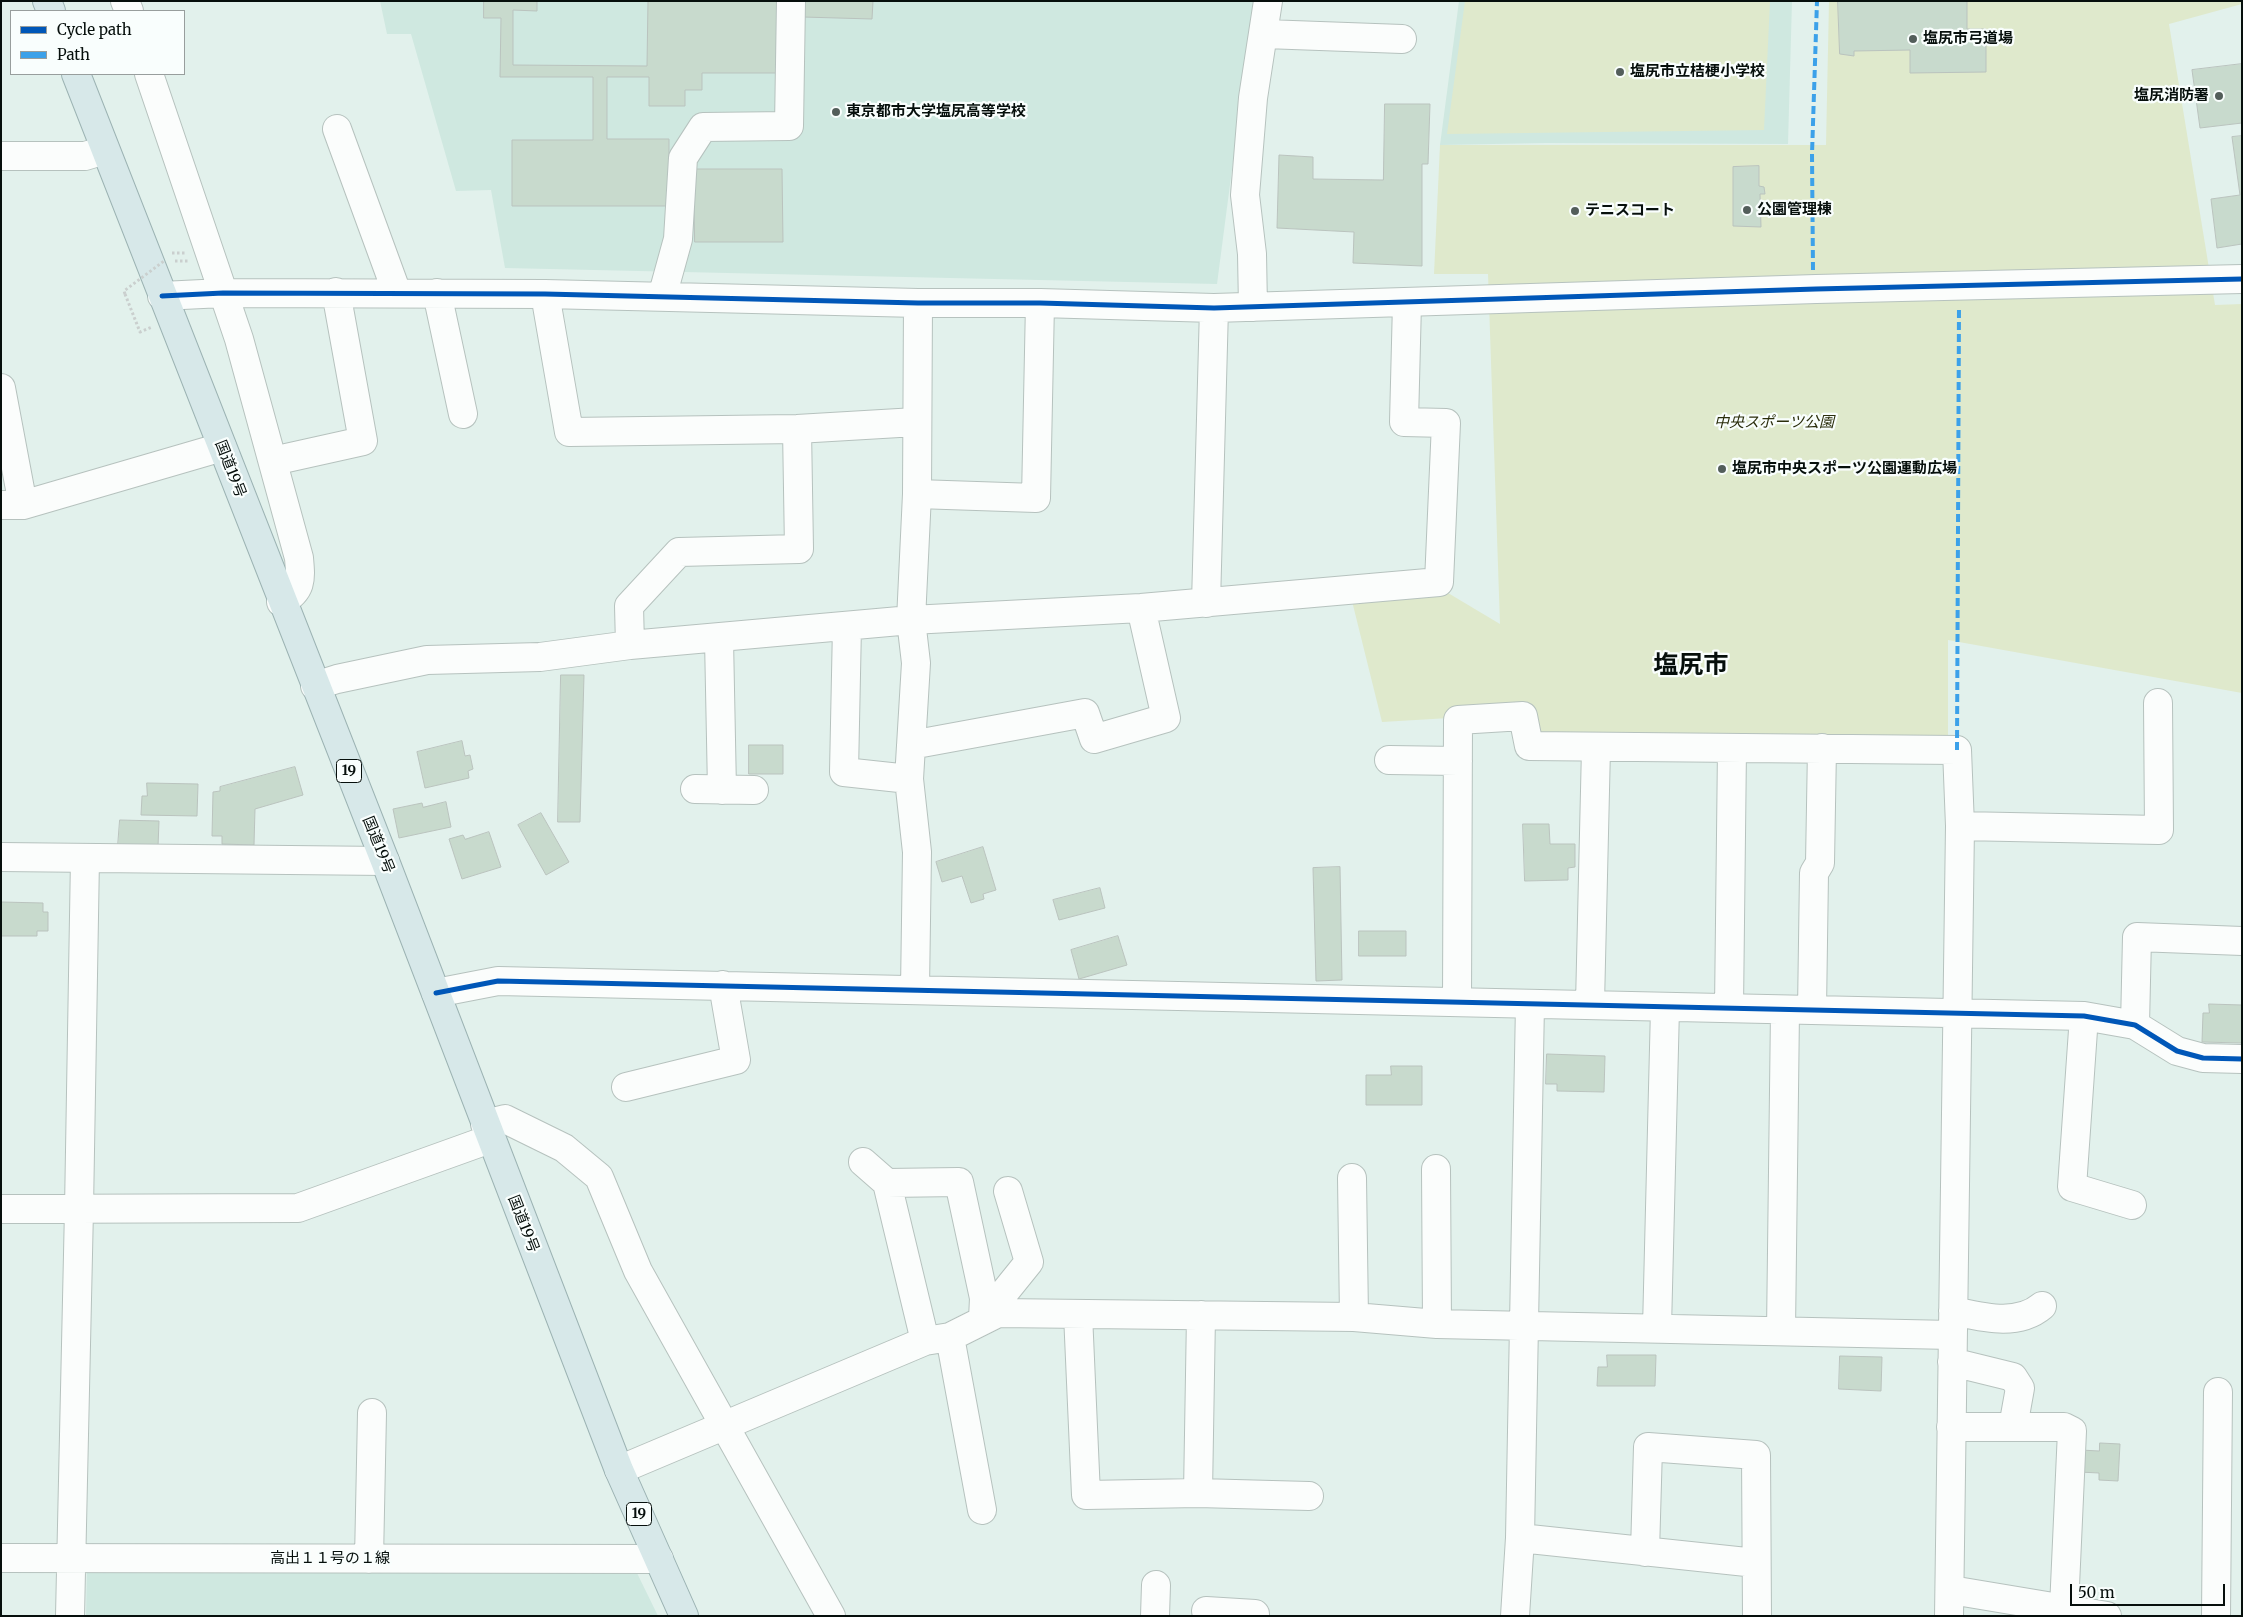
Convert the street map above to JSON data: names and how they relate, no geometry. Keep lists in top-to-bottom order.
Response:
{
  "streets": {
    "highway": ["国道19号", "19"],
    "street": ["高出１１号の１線"]
  },
  "crossings": [
    ["国道19号", "高出１１号の１線"]
  ],
  "districts": ["塩尻市"],
  "parks": ["中央スポーツ公園"],
  "places": [
    "塩尻市弓道場",
    "塩尻市立桔梗小学校",
    "塩尻消防署",
    "東京都市大学塩尻高等学校",
    "公園管理棟",
    "テニスコート",
    "塩尻市中央スポーツ公園運動広場"
  ],
  "legend": ["Cycle path", "Path"],
  "scale_bar": "50 m"
}
